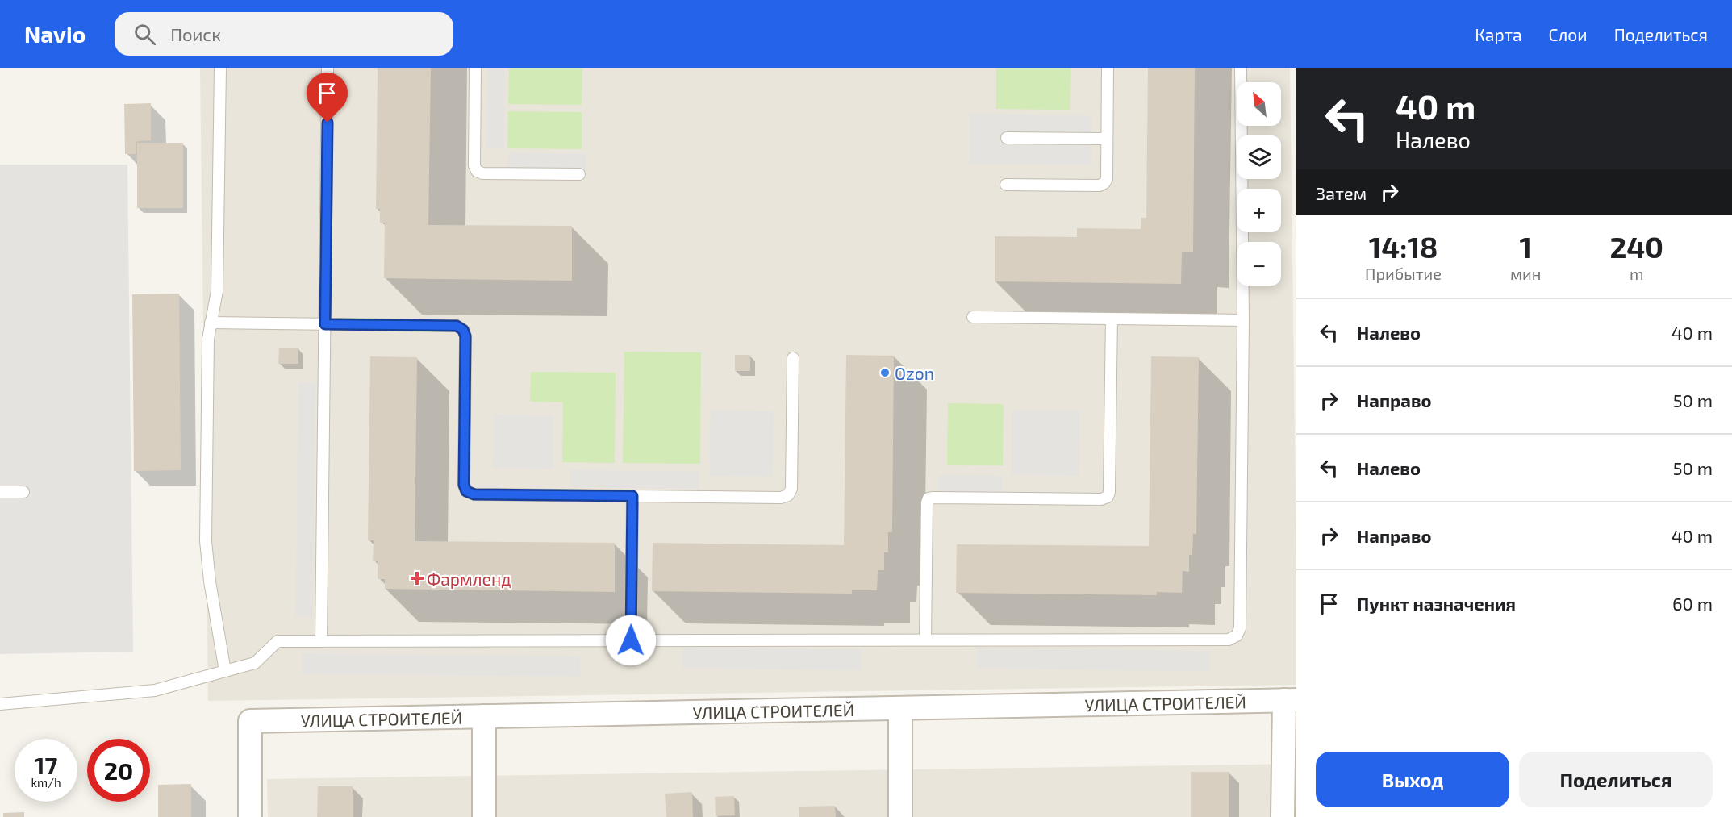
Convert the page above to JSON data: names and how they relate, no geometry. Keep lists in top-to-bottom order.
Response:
{
  "streets": {
    "street": ["УЛИЦА СТРОИТЕЛЕЙ"]
  },
  "places": {
    "other": ["Ozon"],
    "health": ["Фармленд"]
  },
  "north": "top left",
  "page": {
    "header": "Navio",
    "search": "Поиск",
    "nav": ["Карта", "Слои", "Поделиться"],
    "turn": ["40 m", "Налево"],
    "map_buttons": ["+", "−"],
    "then": "Затем",
    "eta": [
      "14:18",
      "Прибытие",
      "1",
      "мин",
      "240",
      "m"
    ],
    "list": [
      {
        "name": "Налево",
        "value": "40 m"
      },
      {
        "name": "Направо",
        "value": "50 m"
      },
      {
        "name": "Налево",
        "value": "50 m"
      },
      {
        "name": "Направо",
        "value": "40 m"
      },
      {
        "name": "Пункт назначения",
        "value": "60 m"
      }
    ],
    "speed": "17 km/h",
    "limit": "20",
    "buttons": ["Выход", "Поделиться"]
  }
}
